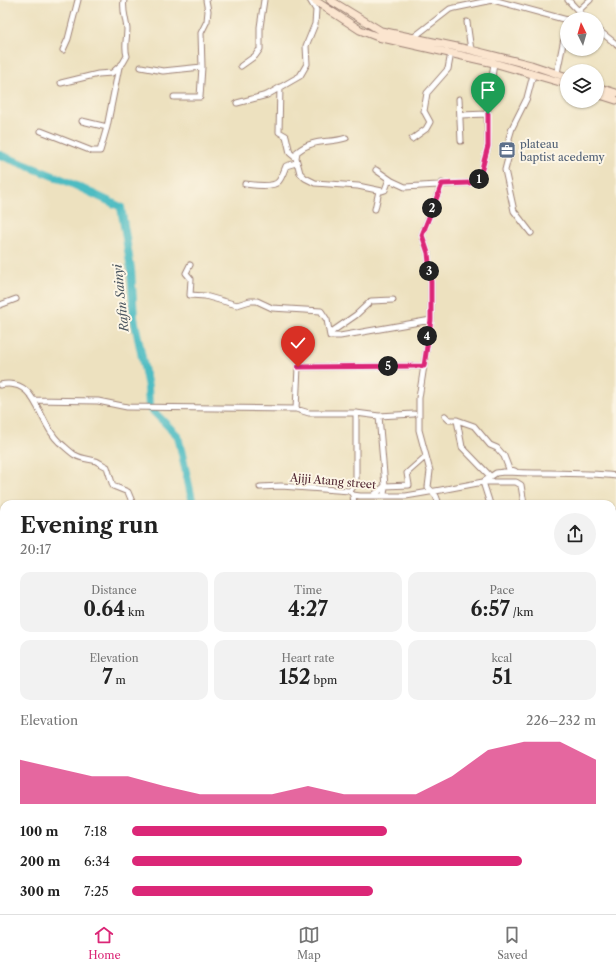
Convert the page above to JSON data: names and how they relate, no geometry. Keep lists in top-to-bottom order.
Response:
{
  "streets": {
    "street": ["Ajiji Atang street"]
  },
  "water": ["Rafin Sainyi"],
  "places": {
    "office": ["plateau baptist acedemy"]
  },
  "north": "top",
  "page": {
    "pins": [
      "1",
      "2",
      "3",
      "4",
      "5"
    ],
    "heading": ["Evening run", "20:17"],
    "stats": [
      ["Distance", "0.64 km"],
      ["Time", "4:27"],
      ["Pace", "6:57 /km"],
      ["Elevation", "7 m"],
      ["Heart rate", "152 bpm"],
      ["kcal", "51"]
    ],
    "chart": ["Elevation", "226–232 m"],
    "list": [
      {
        "name": "100 m",
        "note": "7:18"
      },
      {
        "name": "200 m",
        "note": "6:34"
      },
      {
        "name": "300 m",
        "note": "7:25"
      }
    ],
    "tabs": ["Home", "Map", "Saved"]
  }
}
